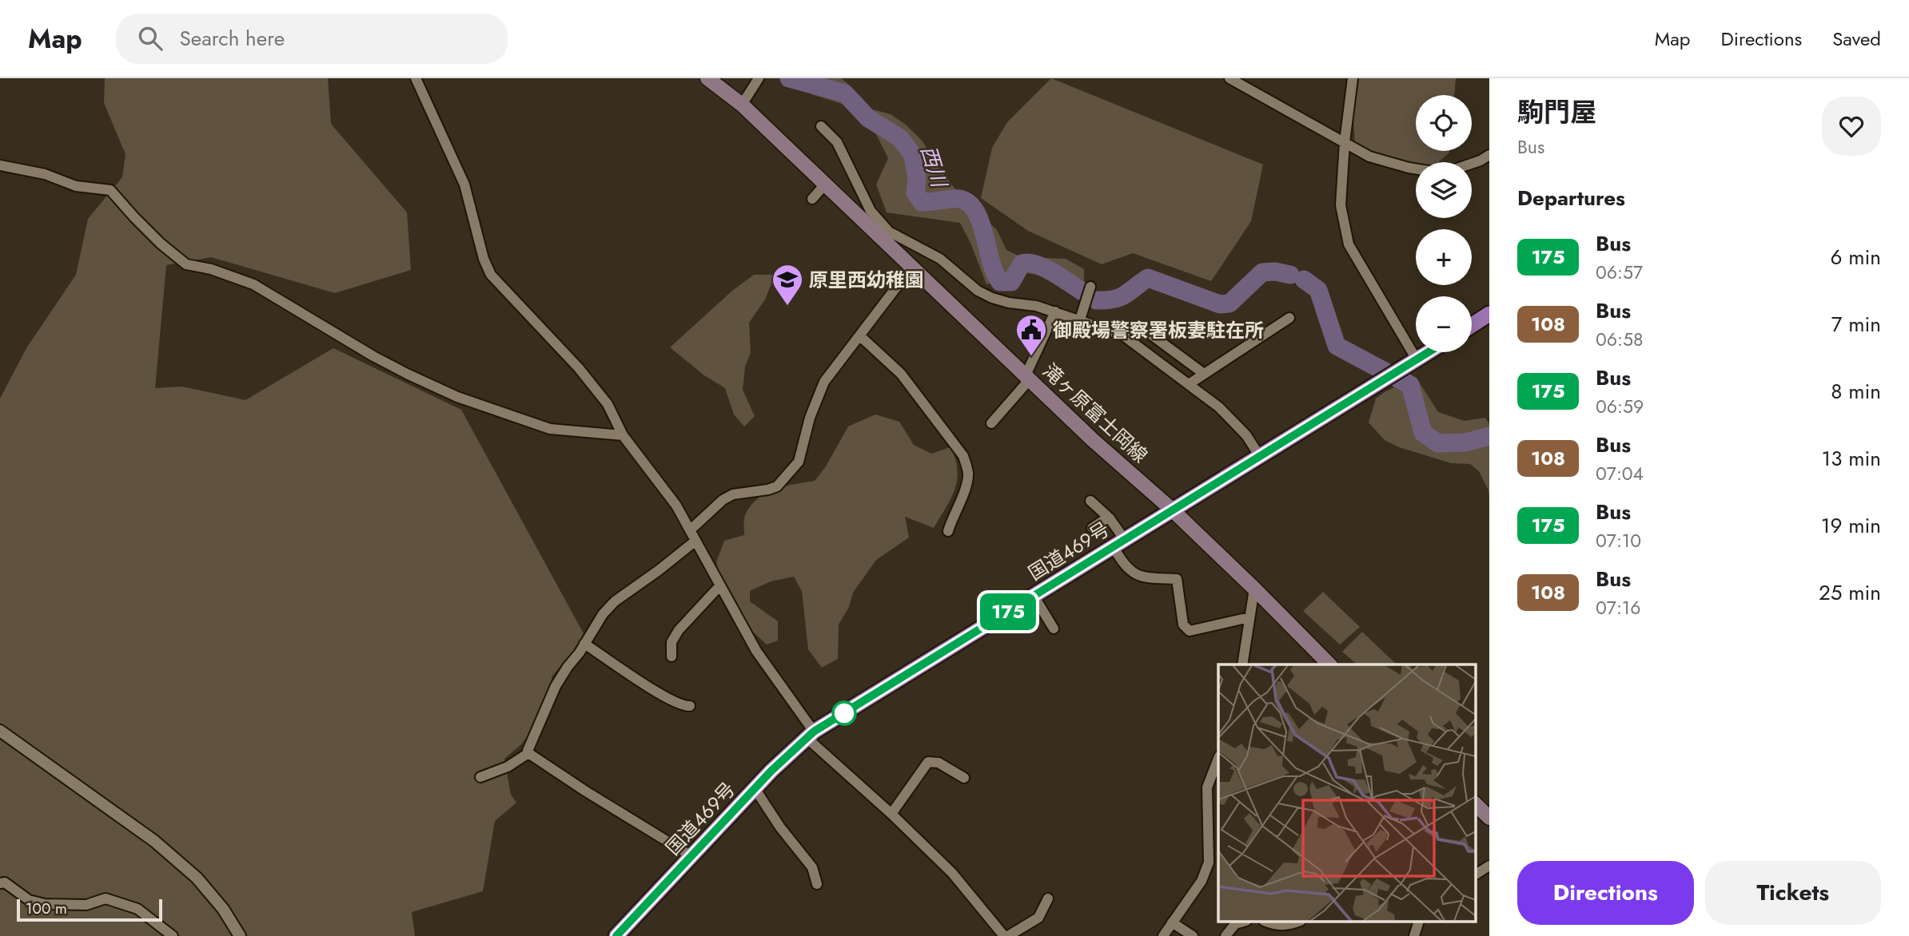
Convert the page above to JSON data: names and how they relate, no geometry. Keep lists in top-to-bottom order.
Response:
{
  "streets": {
    "highway": ["国道469号"],
    "main road": ["滝ヶ原富士岡線"]
  },
  "crossings": [
    ["滝ヶ原富士岡線", "国道469号"]
  ],
  "water": ["西川"],
  "places": {
    "school or university": ["原里西幼稚園"],
    "public building": ["御殿場警察署板妻駐在所"]
  },
  "lines": ["bus line 175"],
  "scale_bar": "100 m",
  "page": {
    "header": "Map",
    "search": "Search here",
    "nav": ["Map", "Directions", "Saved"],
    "on_map": "175",
    "heading": [
      ["駒門屋", "Bus"],
      "Departures"
    ],
    "map_buttons": ["+", "−"],
    "list": [
      {
        "mark": "175",
        "name": "Bus",
        "note": "06:57",
        "value": "6 min"
      },
      {
        "mark": "108",
        "name": "Bus",
        "note": "06:58",
        "value": "7 min"
      },
      {
        "mark": "175",
        "name": "Bus",
        "note": "06:59",
        "value": "8 min"
      },
      {
        "mark": "108",
        "name": "Bus",
        "note": "07:04",
        "value": "13 min"
      },
      {
        "mark": "175",
        "name": "Bus",
        "note": "07:10",
        "value": "19 min"
      },
      {
        "mark": "108",
        "name": "Bus",
        "note": "07:16",
        "value": "25 min"
      }
    ],
    "buttons": ["Directions", "Tickets"],
    "scale": "100 m"
  }
}
